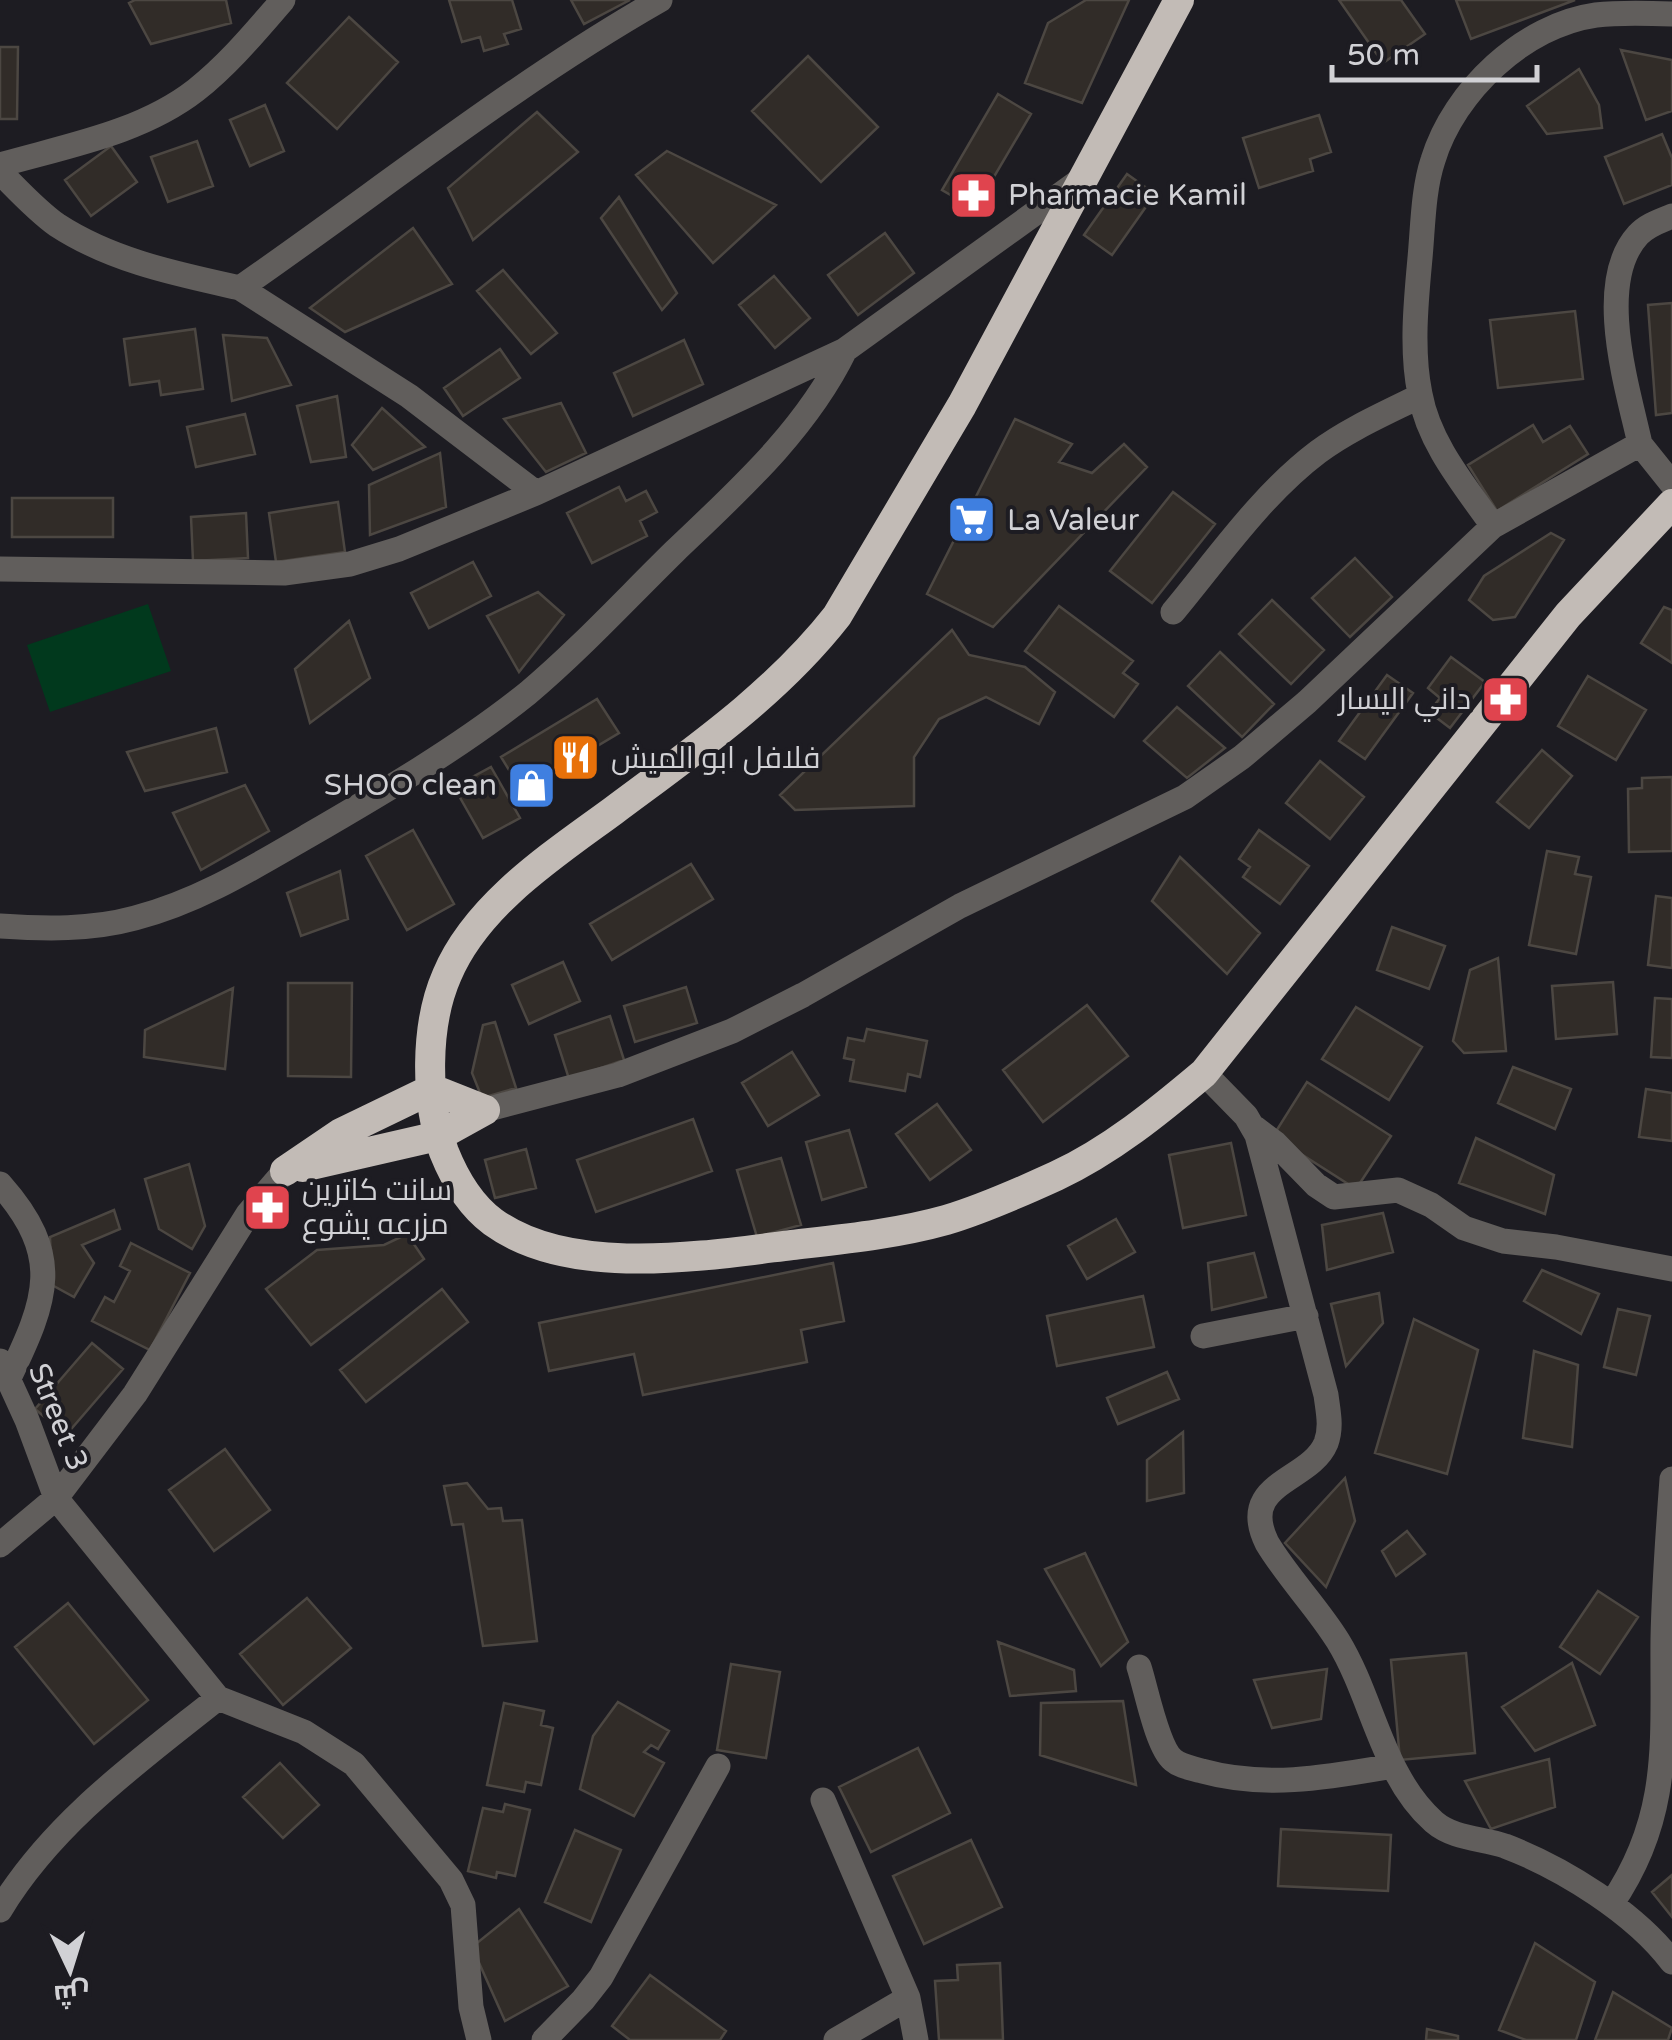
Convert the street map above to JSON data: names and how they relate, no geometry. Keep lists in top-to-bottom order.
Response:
{
  "streets": {
    "street": ["Street 3"]
  },
  "places": {
    "pharmacy": ["Pharmacie Kamil", "داني اليسار", "سانت كاترين مزرعه يشوع"],
    "supermarket": ["La Valeur"],
    "restaurant": ["فلافل ابو الميش"],
    "shop": ["SHOO clean"]
  },
  "scale_bar": "50 m",
  "north": "bottom"
}
